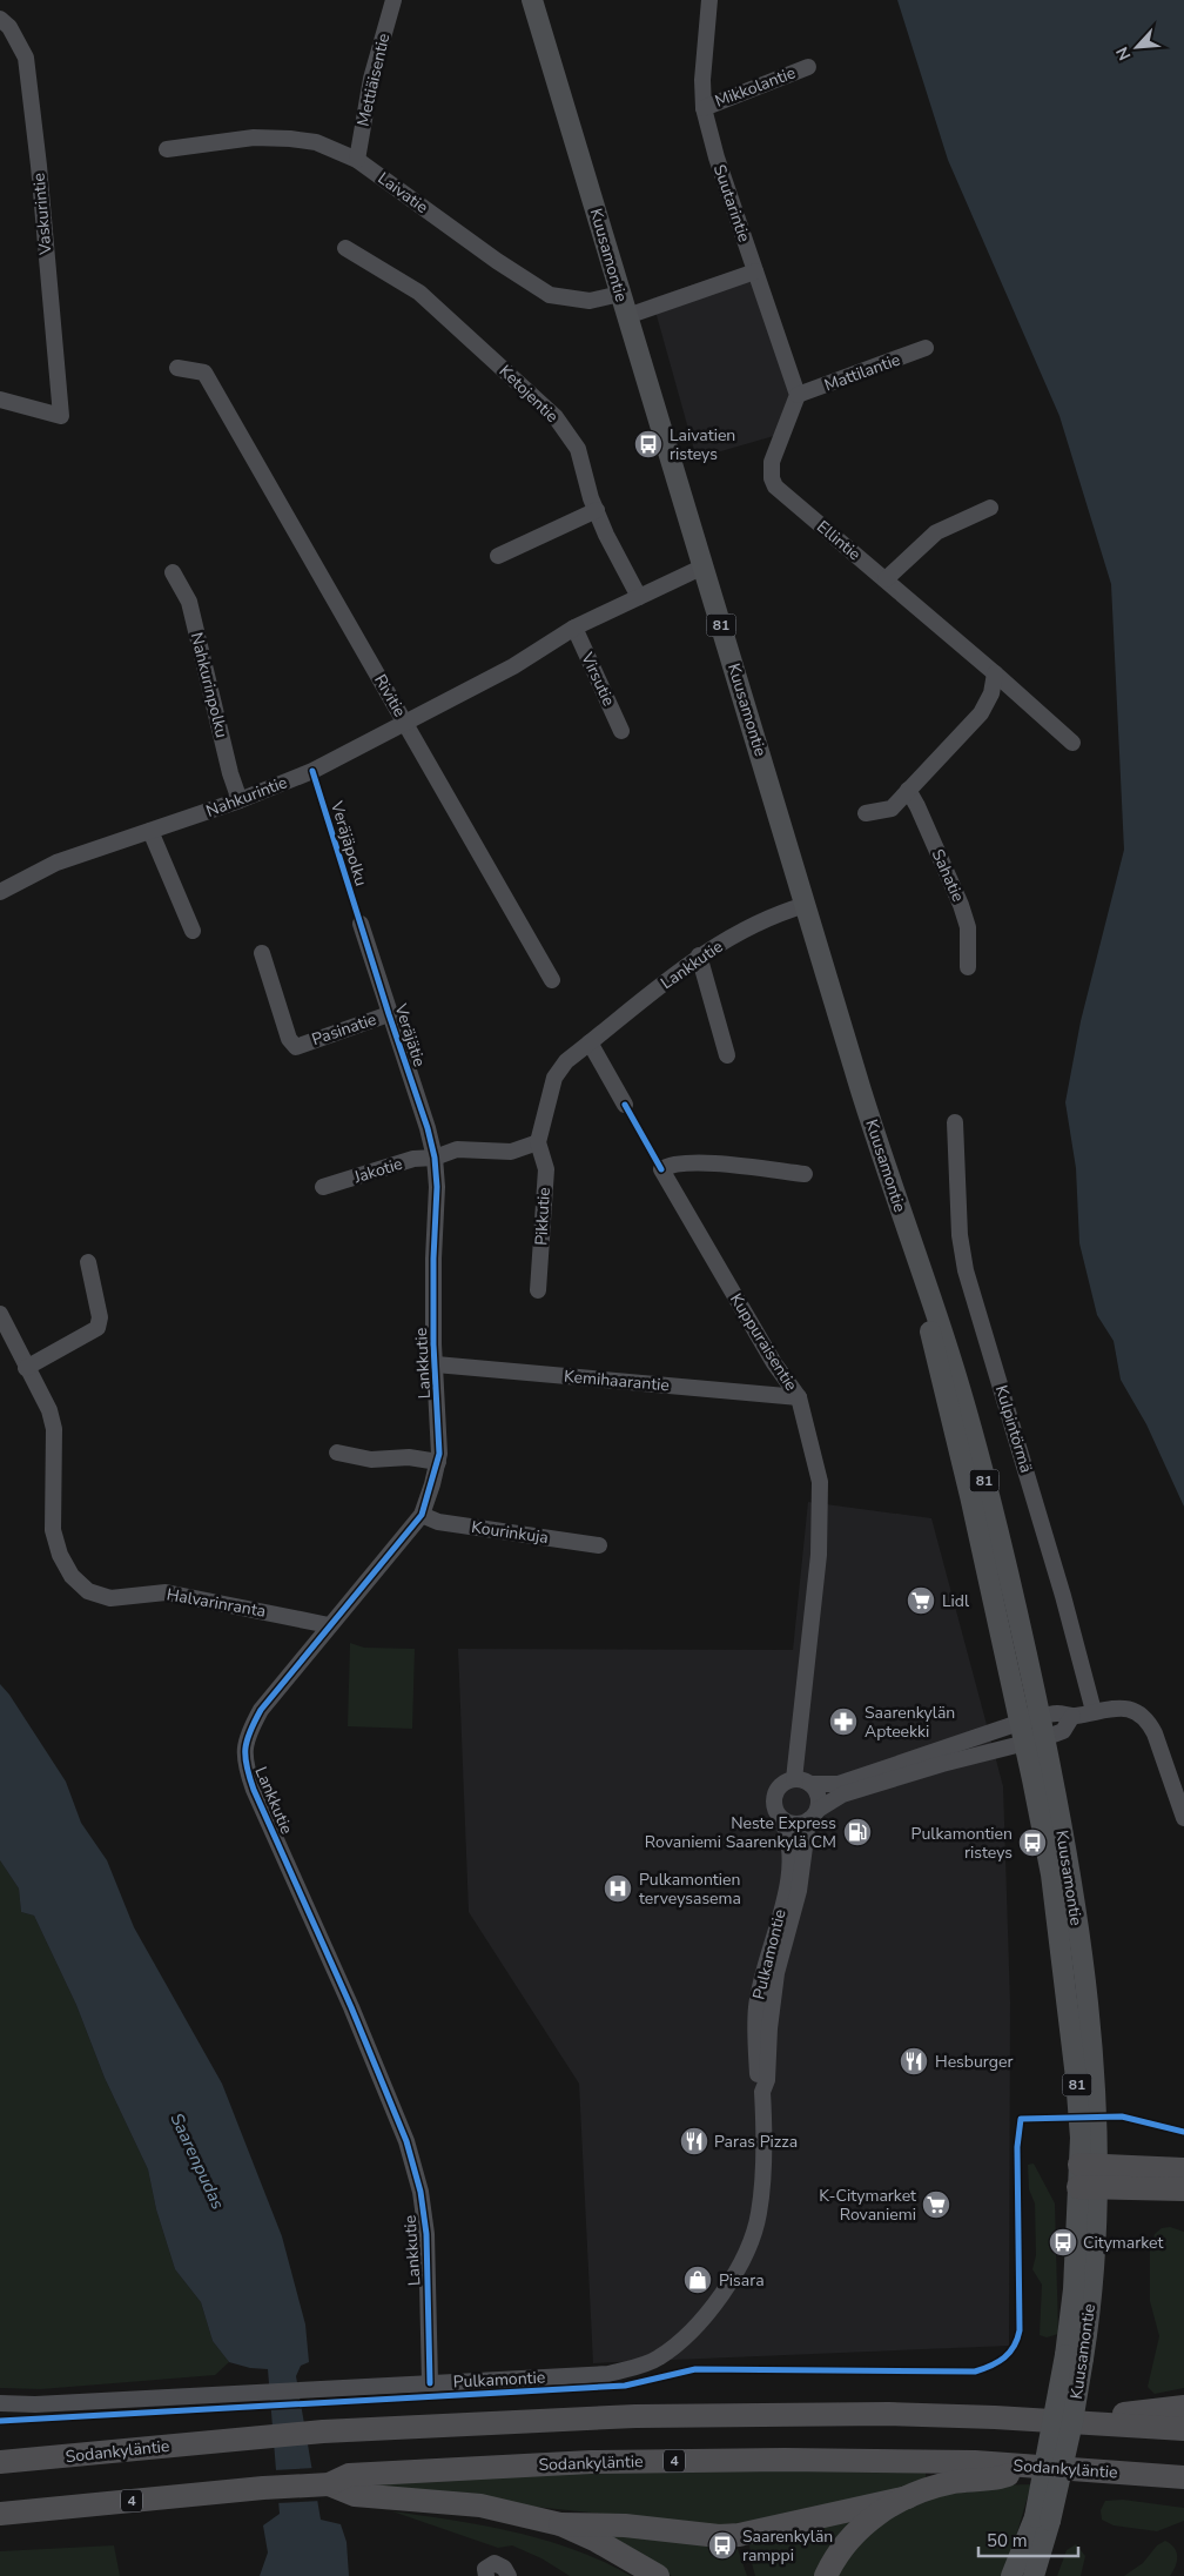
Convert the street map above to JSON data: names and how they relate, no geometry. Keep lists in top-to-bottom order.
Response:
{
  "streets": {
    "highway": ["Sodankyläntie", "4"],
    "main road": ["Kuusamontie", "81"],
    "street": [
      "Mettiäisentie",
      "Mikkolantie",
      "Laivatie",
      "Suutarintie",
      "Vaskurintie",
      "Mattilantie",
      "Ketojentie",
      "Ellintie",
      "Virsutie",
      "Nahkurinpolku",
      "Rivitie",
      "Nahkurintie",
      "Sahatie",
      "Lankkutie",
      "Pasinatie",
      "Veräjätie",
      "Jakotie",
      "Pikkutie",
      "Kuppuraisentie",
      "Kemihaarantie",
      "Kulpintörmä",
      "Kourinkuja",
      "Halvarinranta",
      "Pulkamontie"
    ],
    "cycle path": ["Veräjäpolku"]
  },
  "crossings": [
    ["Mettiäisentie", "Laivatie"],
    ["Mikkolantie", "Suutarintie"],
    ["Laivatie", "Kuusamontie"],
    ["Kuusamontie", "81"],
    ["Kuusamontie", "Nahkurintie"],
    ["Kuusamontie", "Lankkutie"],
    ["Mattilantie", "Ellintie"],
    ["Ketojentie", "Nahkurintie"],
    ["Virsutie", "Nahkurintie"],
    ["Nahkurinpolku", "Nahkurintie"],
    ["Rivitie", "Nahkurintie"],
    ["Lankkutie", "Veräjätie"],
    ["Lankkutie", "Jakotie"],
    ["Lankkutie", "Pikkutie"],
    ["Lankkutie", "Kemihaarantie"],
    ["Lankkutie", "Kourinkuja"],
    ["Lankkutie", "Halvarinranta"],
    ["Lankkutie", "Pulkamontie"],
    ["Pasinatie", "Veräjätie"],
    ["Veräjätie", "Jakotie"],
    ["Kuppuraisentie", "Kemihaarantie"],
    ["Kuppuraisentie", "Pulkamontie"]
  ],
  "water": ["Saarenpudas"],
  "places": {
    "bus stop": [
      "Laivatien risteys",
      "Pulkamontien risteys",
      "Citymarket",
      "Saarenkylän ramppi"
    ],
    "supermarket": ["Lidl", "K-Citymarket Rovaniemi"],
    "pharmacy": ["Saarenkylän Apteekki"],
    "fuel station": ["Neste Express Rovaniemi Saarenkylä CM"],
    "hospital": ["Pulkamontien terveysasema"],
    "restaurant": ["Hesburger", "Paras Pizza"],
    "shop": ["Pisara"]
  },
  "scale_bar": "50 m",
  "north": "bottom left"
}
